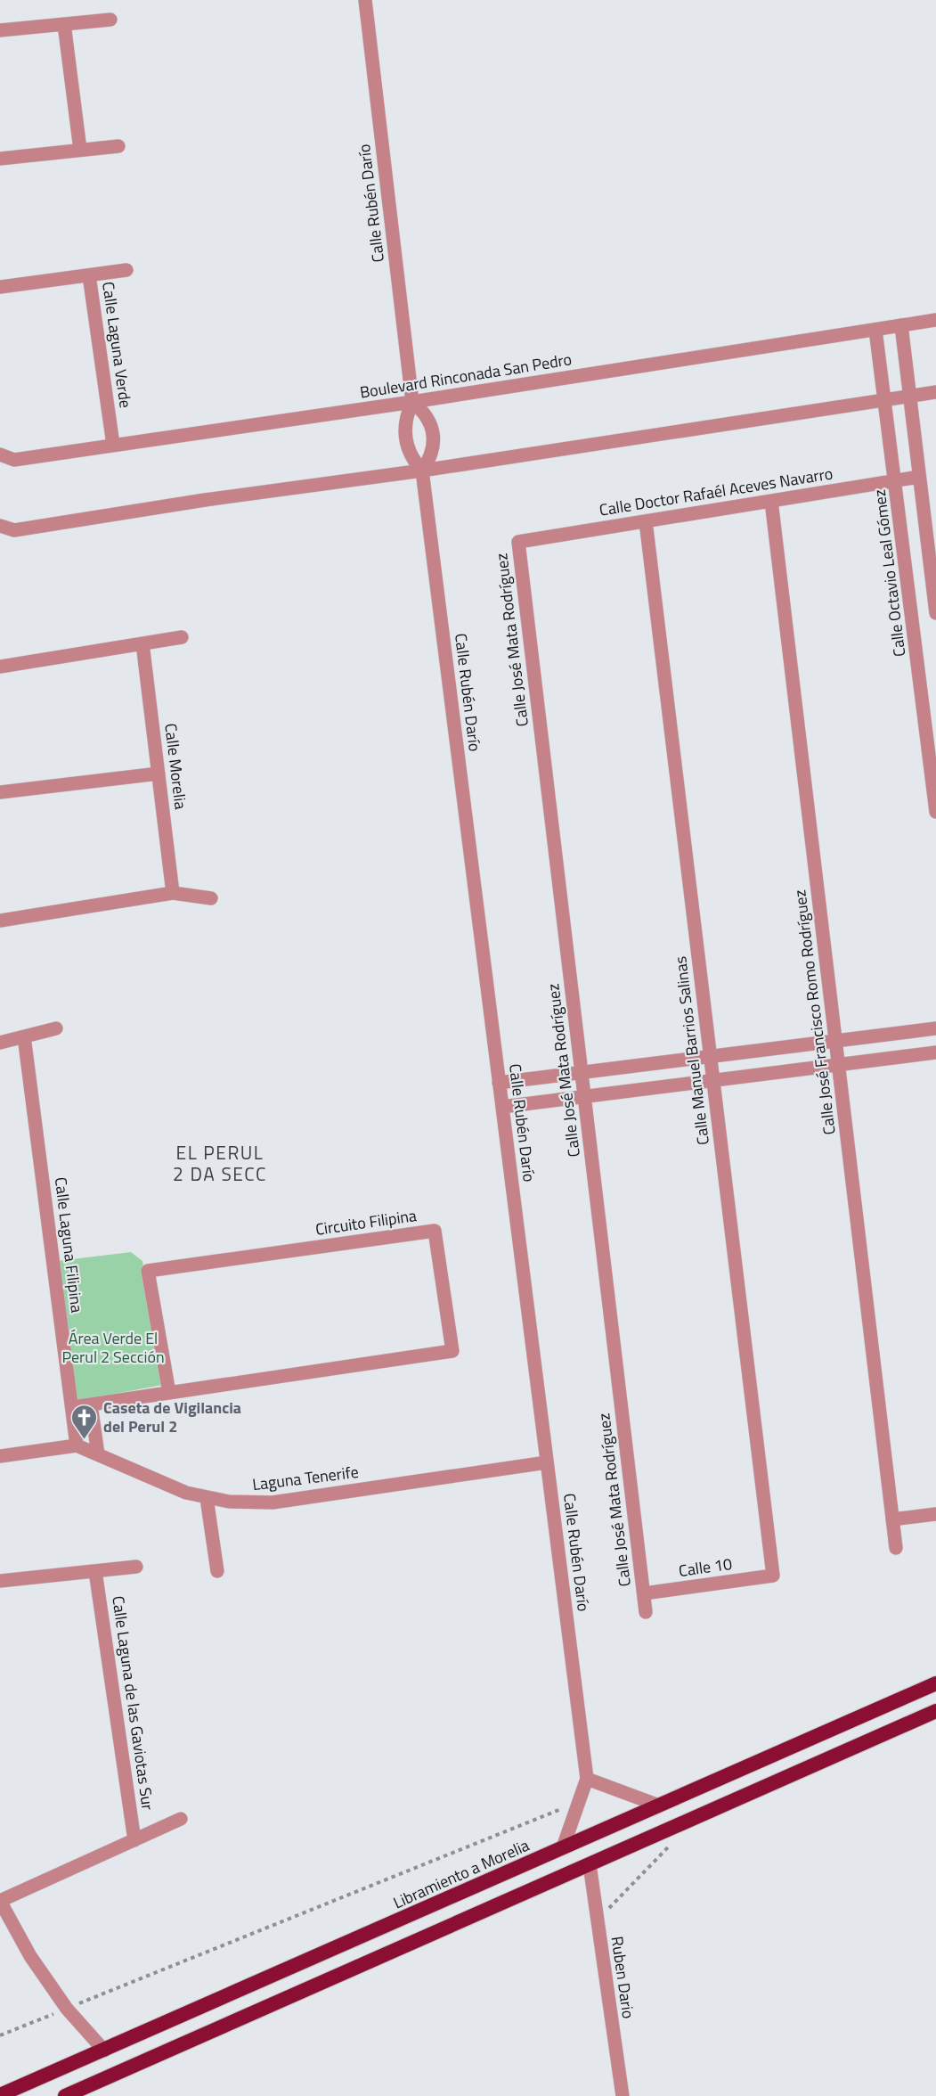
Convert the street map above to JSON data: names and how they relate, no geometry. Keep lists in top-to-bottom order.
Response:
{
  "streets": {
    "highway": ["Libramiento a Morelia"],
    "street": [
      "Calle Rubén Darío",
      "Calle Laguna Verde",
      "Boulevard Rinconada San Pedro",
      "Calle Doctor Rafaél Aceves Navarro",
      "Calle Octavio Leal Gómez",
      "Calle José Mata Rodríguez",
      "Calle Morelia",
      "Calle José Francisco Romo Rodríguez",
      "Calle Manuel Barrios Salinas",
      "Circuito Filipina",
      "Calle Laguna Filipina",
      "Laguna Tenerife",
      "Calle 10",
      "Calle Laguna de las Gaviotas Sur",
      "Ruben Dario"
    ]
  },
  "crossings": [
    ["Calle Rubén Darío", "Boulevard Rinconada San Pedro"],
    ["Calle Rubén Darío", "Laguna Tenerife"],
    ["Calle Rubén Darío", "Libramiento a Morelia"],
    ["Calle Laguna Verde", "Boulevard Rinconada San Pedro"],
    ["Boulevard Rinconada San Pedro", "Calle Octavio Leal Gómez"],
    ["Calle Doctor Rafaél Aceves Navarro", "Calle Octavio Leal Gómez"],
    ["Calle Doctor Rafaél Aceves Navarro", "Calle José Mata Rodríguez"],
    ["Calle Doctor Rafaél Aceves Navarro", "Calle José Francisco Romo Rodríguez"],
    ["Calle Doctor Rafaél Aceves Navarro", "Calle Manuel Barrios Salinas"],
    ["Calle José Mata Rodríguez", "Calle 10"],
    ["Calle Manuel Barrios Salinas", "Calle 10"],
    ["Circuito Filipina", "Calle Laguna Filipina"],
    ["Calle Laguna Filipina", "Laguna Tenerife"]
  ],
  "districts": ["EL PERUL 2 DA SECC"],
  "parks": ["Área Verde El Perul 2 Sección"],
  "places": {
    "church": ["Caseta de Vigilancia del Perul 2"]
  }
}
